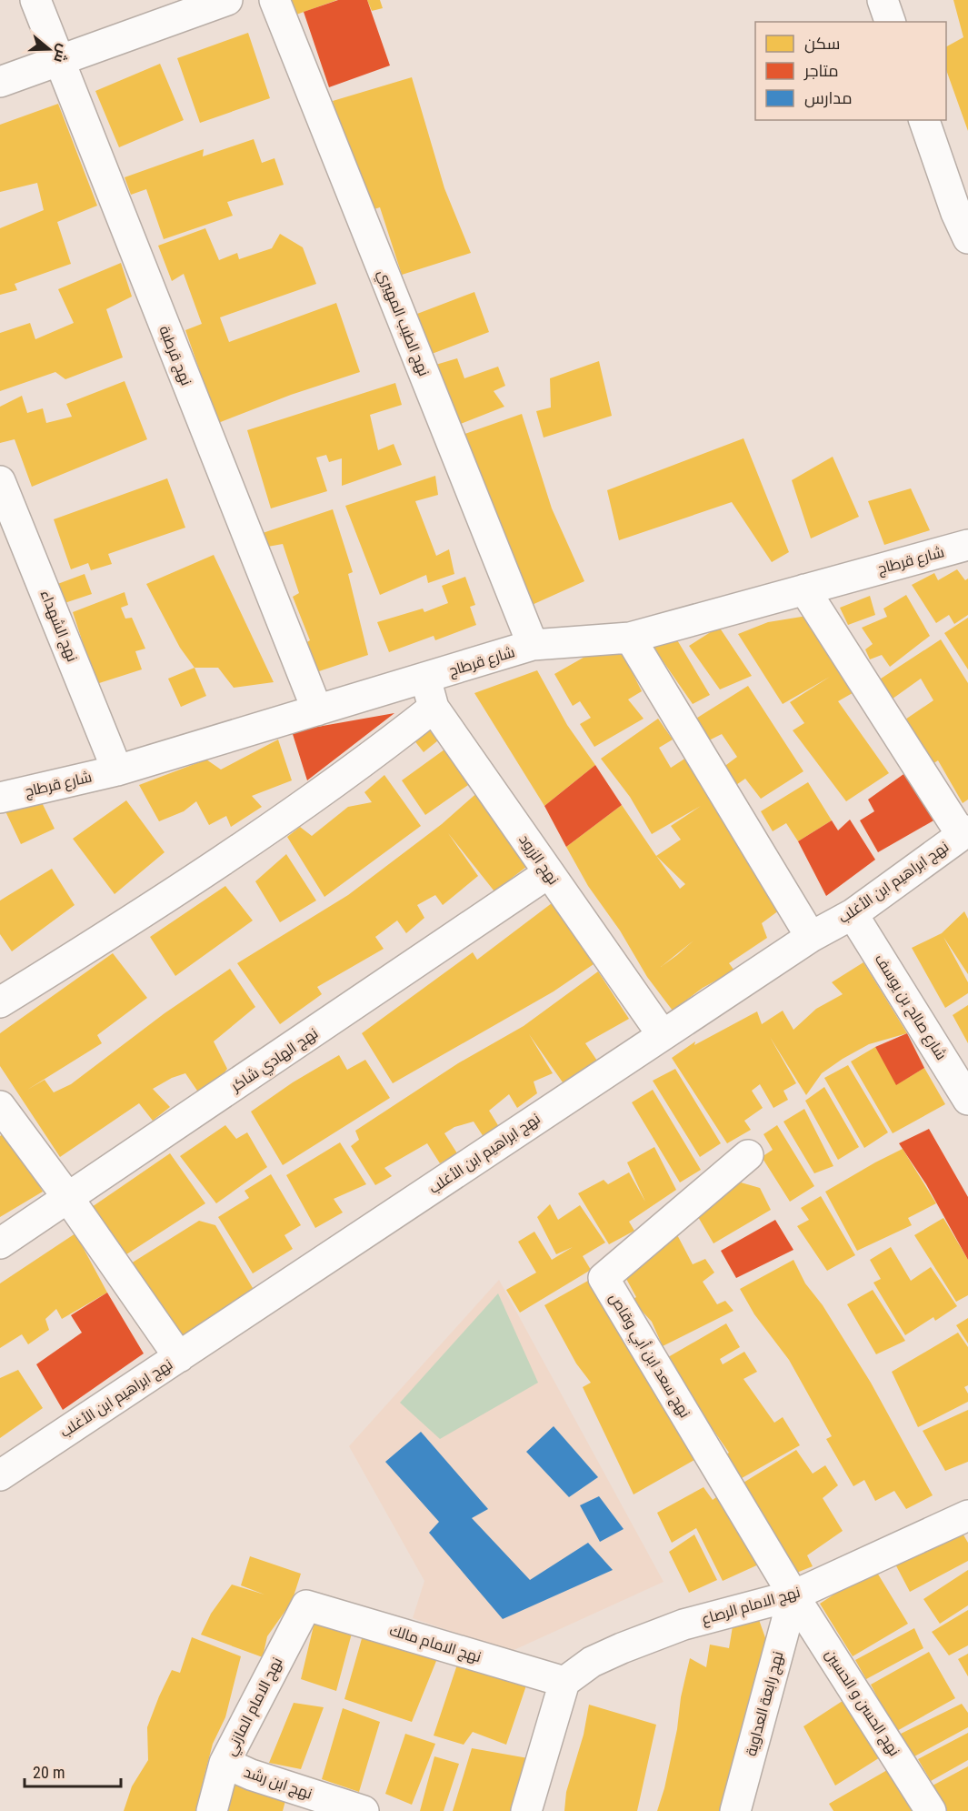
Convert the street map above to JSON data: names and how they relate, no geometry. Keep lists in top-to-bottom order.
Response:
{
  "streets": {
    "street": [
      "نهج الطيب المهيري",
      "نهج قرطبة",
      "شارع قرطاج",
      "نهج الشهداء",
      "نهج الزرود",
      "نهج ابراهيم ابن الأغلب",
      "شارع صالح بن يوسف",
      "نهج الهادي شاكر",
      "نهج سعد ابن أبي وقاص",
      "نهج الامام الرصاع",
      "نهج الامام مالك",
      "نهج الحسن و الحسين",
      "نهج رابعة العداوية",
      "نهج الامام المازني",
      "نهج ابن رشد"
    ]
  },
  "crossings": [
    ["نهج الطيب المهيري", "شارع قرطاج"],
    ["نهج قرطبة", "شارع قرطاج"],
    ["شارع قرطاج", "نهج الشهداء"],
    ["شارع قرطاج", "نهج الزرود"],
    ["نهج الزرود", "نهج ابراهيم ابن الأغلب"],
    ["نهج الزرود", "نهج الهادي شاكر"],
    ["نهج ابراهيم ابن الأغلب", "شارع صالح بن يوسف"],
    ["نهج سعد ابن أبي وقاص", "نهج الامام الرصاع"],
    ["نهج سعد ابن أبي وقاص", "نهج الحسن و الحسين"],
    ["نهج سعد ابن أبي وقاص", "نهج رابعة العداوية"],
    ["نهج الامام الرصاع", "نهج الامام مالك"],
    ["نهج الامام الرصاع", "نهج الحسن و الحسين"],
    ["نهج الامام الرصاع", "نهج رابعة العداوية"],
    ["نهج الامام مالك", "نهج الامام المازني"],
    ["نهج الحسن و الحسين", "نهج رابعة العداوية"],
    ["نهج الامام المازني", "نهج ابن رشد"]
  ],
  "legend": ["سكن", "متاجر", "مدارس"],
  "scale_bar": "20 m",
  "north": "right"
}
